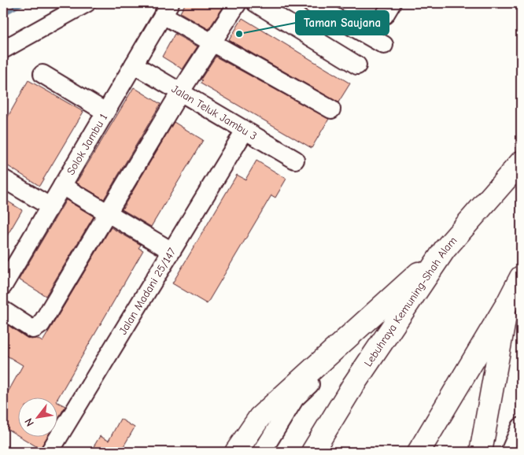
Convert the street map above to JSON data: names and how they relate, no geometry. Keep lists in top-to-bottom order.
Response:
{
  "streets": {
    "highway": ["Lebuhraya Kemuning-Shah Alam"],
    "street": ["Jalan Teluk Jambu 3", "Solok Jambu 1", "Jalan Madani 25/147"]
  },
  "crossings": [
    ["Jalan Teluk Jambu 3", "Solok Jambu 1"],
    ["Jalan Teluk Jambu 3", "Jalan Madani 25/147"]
  ],
  "places": ["Taman Saujana"],
  "north": "bottom left"
}
